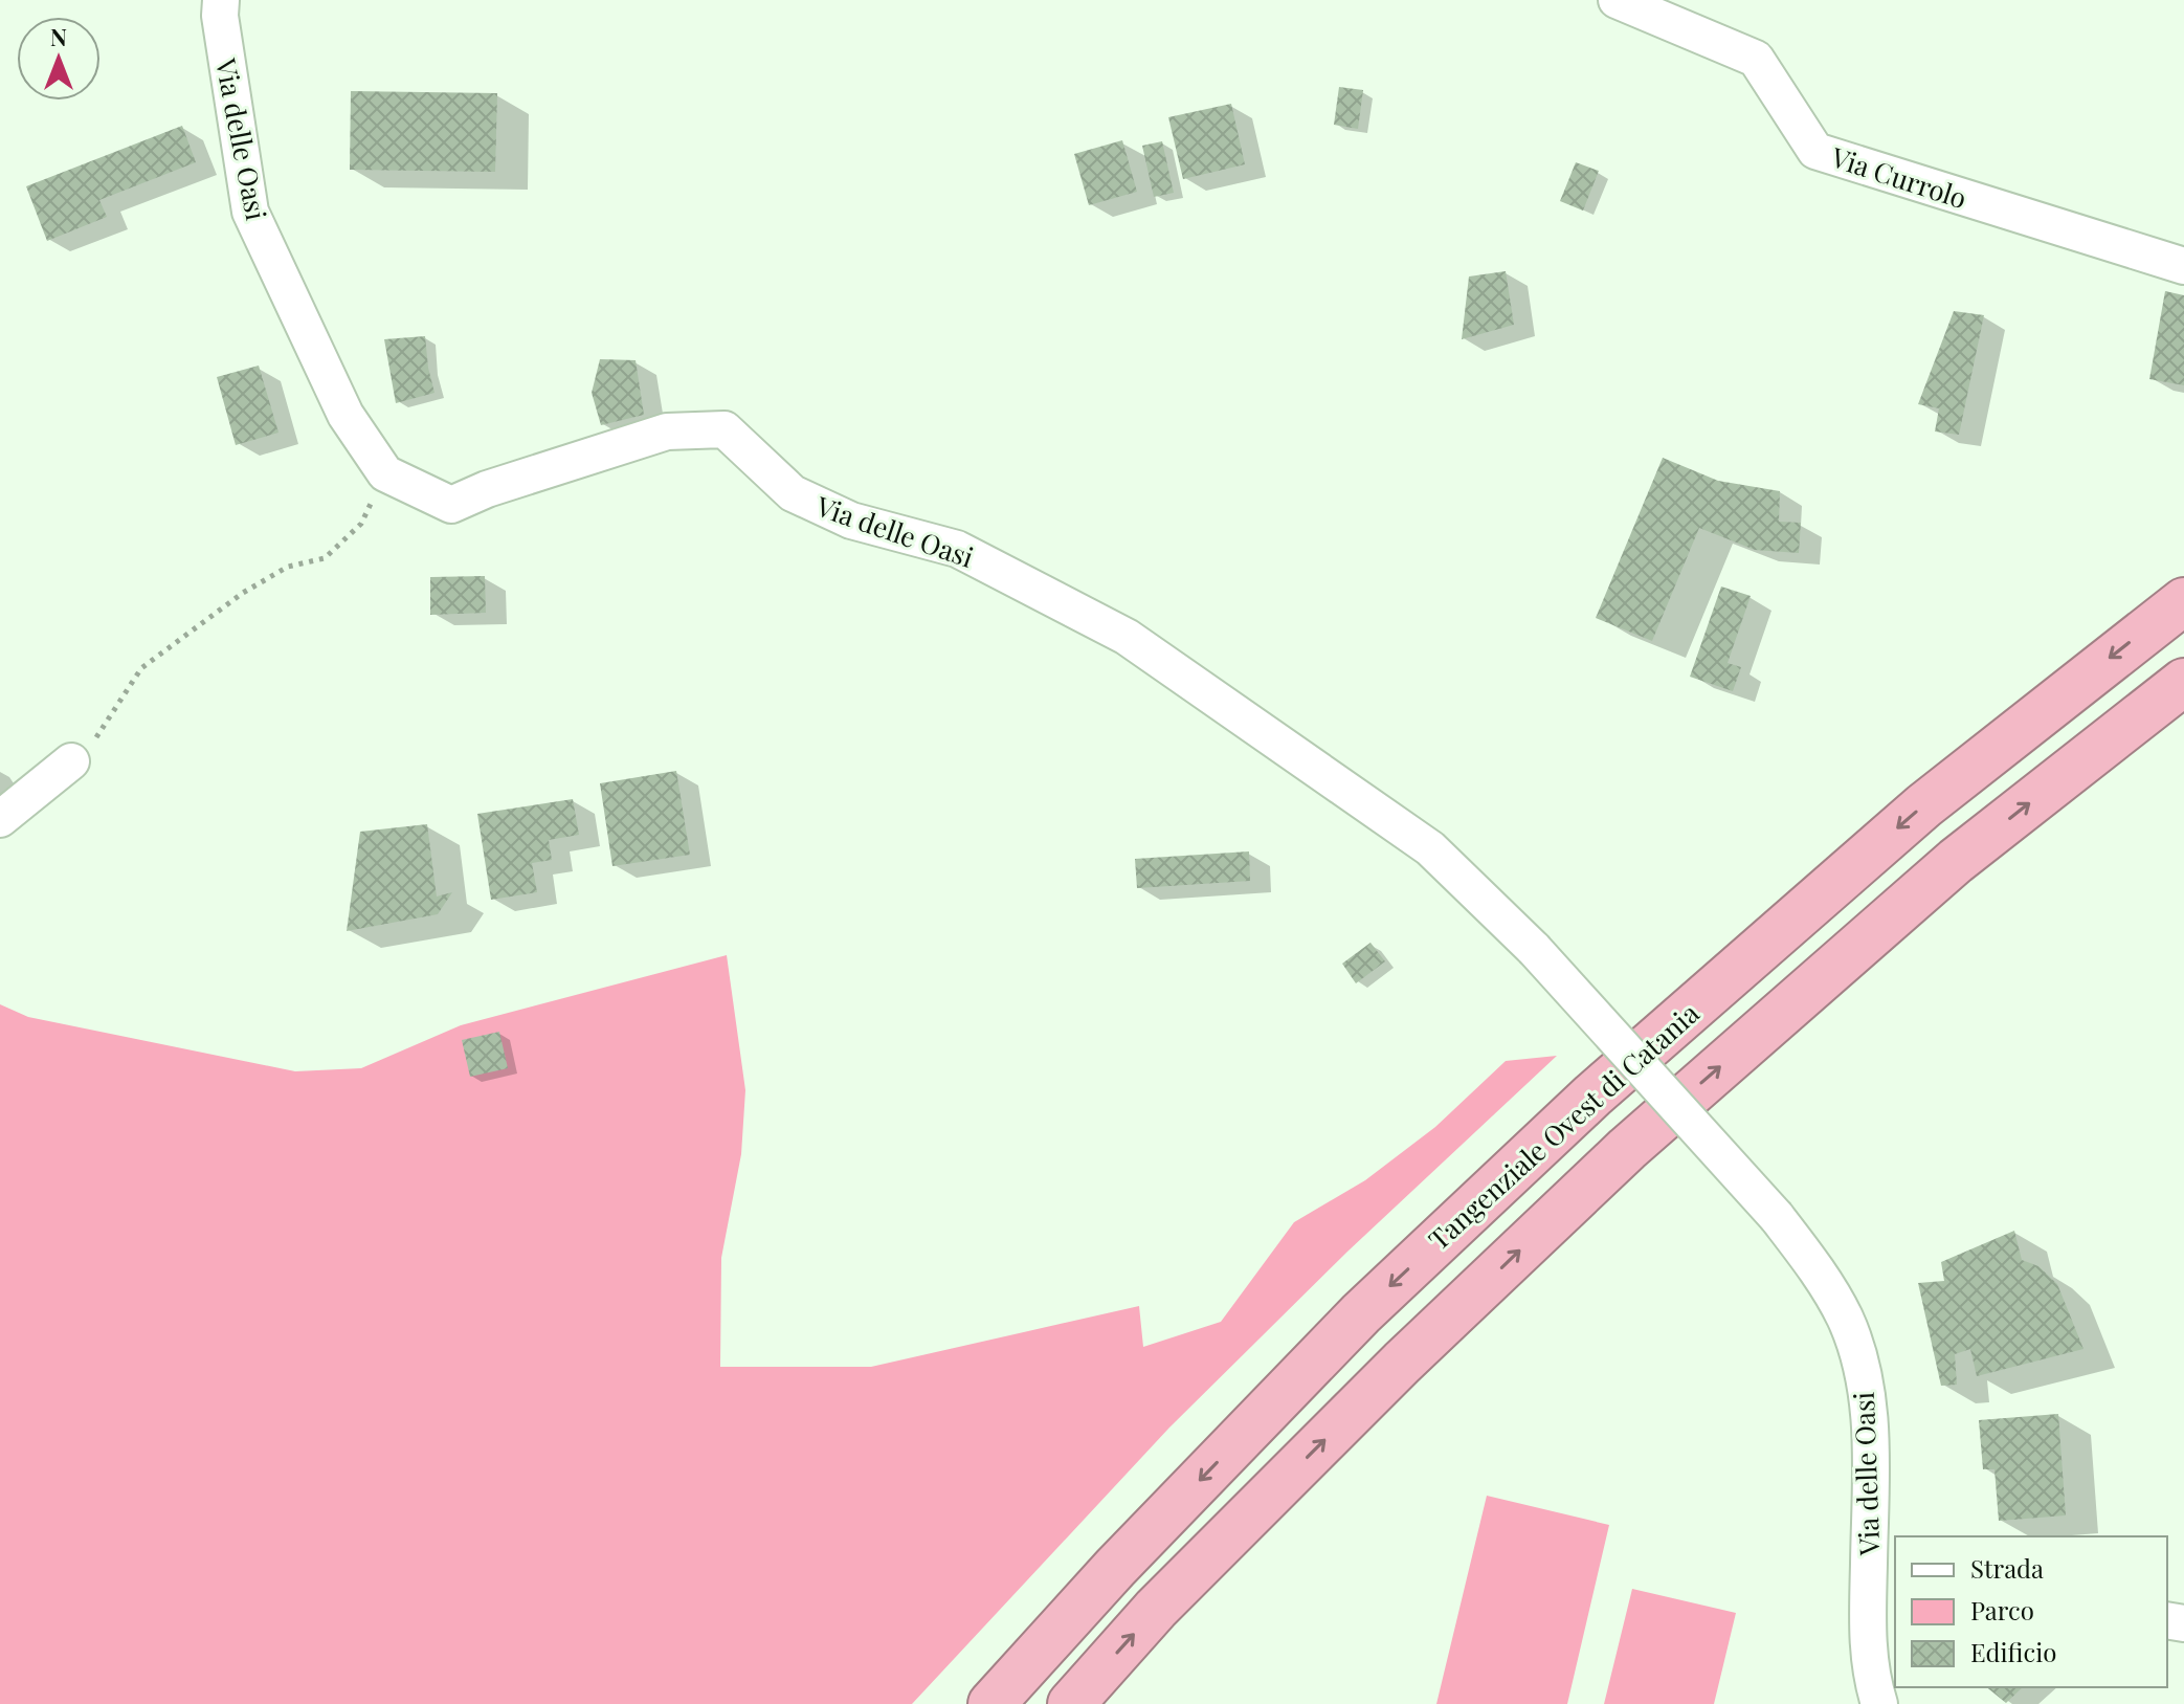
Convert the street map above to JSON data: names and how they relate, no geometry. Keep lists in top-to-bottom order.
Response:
{
  "streets": {
    "highway": ["Tangenziale Ovest di Catania"],
    "street": ["Via delle Oasi", "Via Currolo"]
  },
  "legend": ["Strada", "Parco", "Edificio"],
  "north": "top"
}
